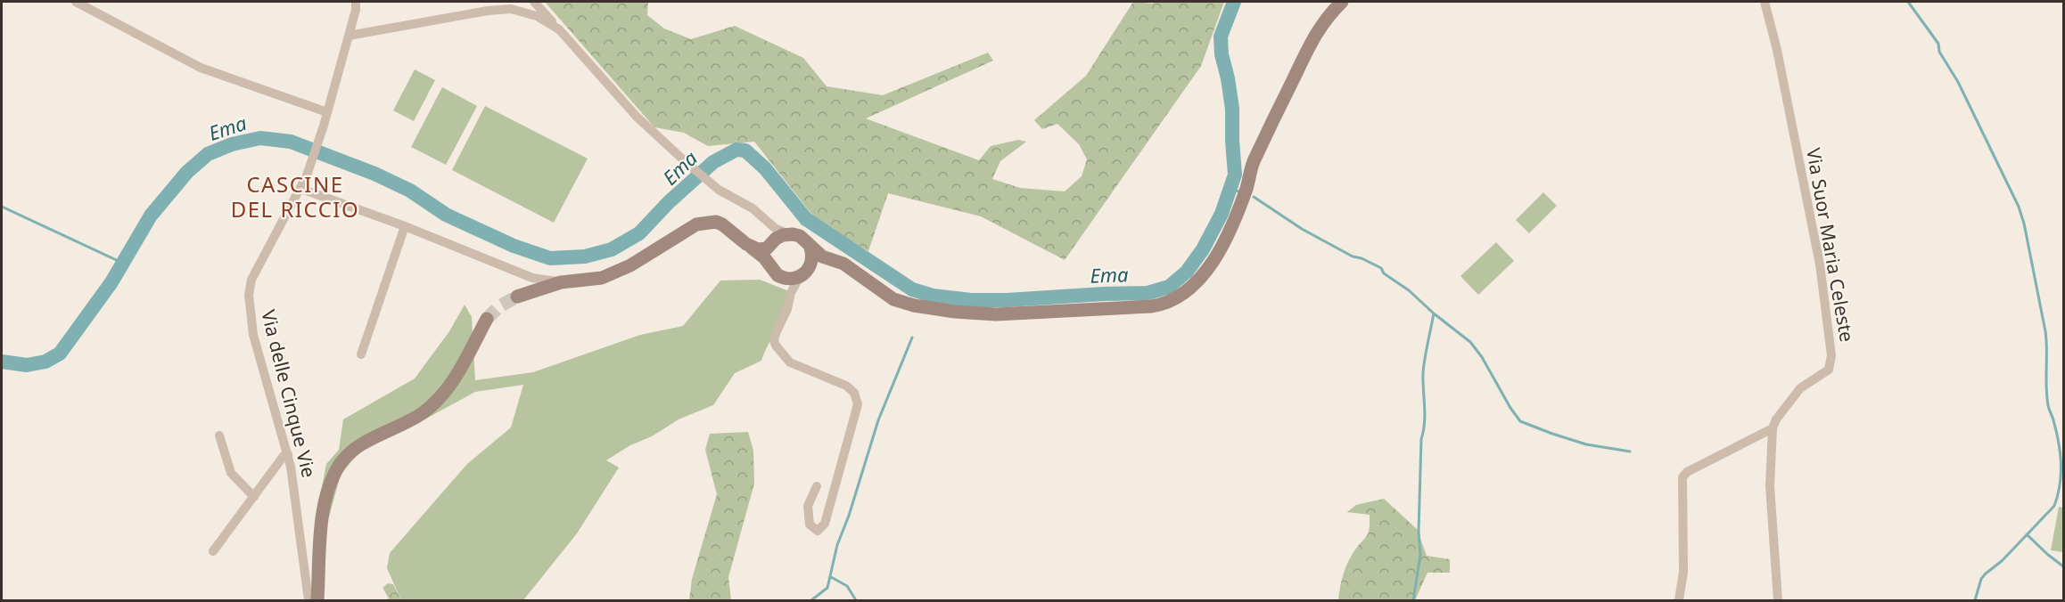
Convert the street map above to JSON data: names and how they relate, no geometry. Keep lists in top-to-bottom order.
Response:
{
  "streets": {
    "street": ["Via Suor Maria Celeste", "Via delle Cinque Vie"]
  },
  "districts": ["CASCINE DEL RICCIO"],
  "water": ["Ema"]
}
